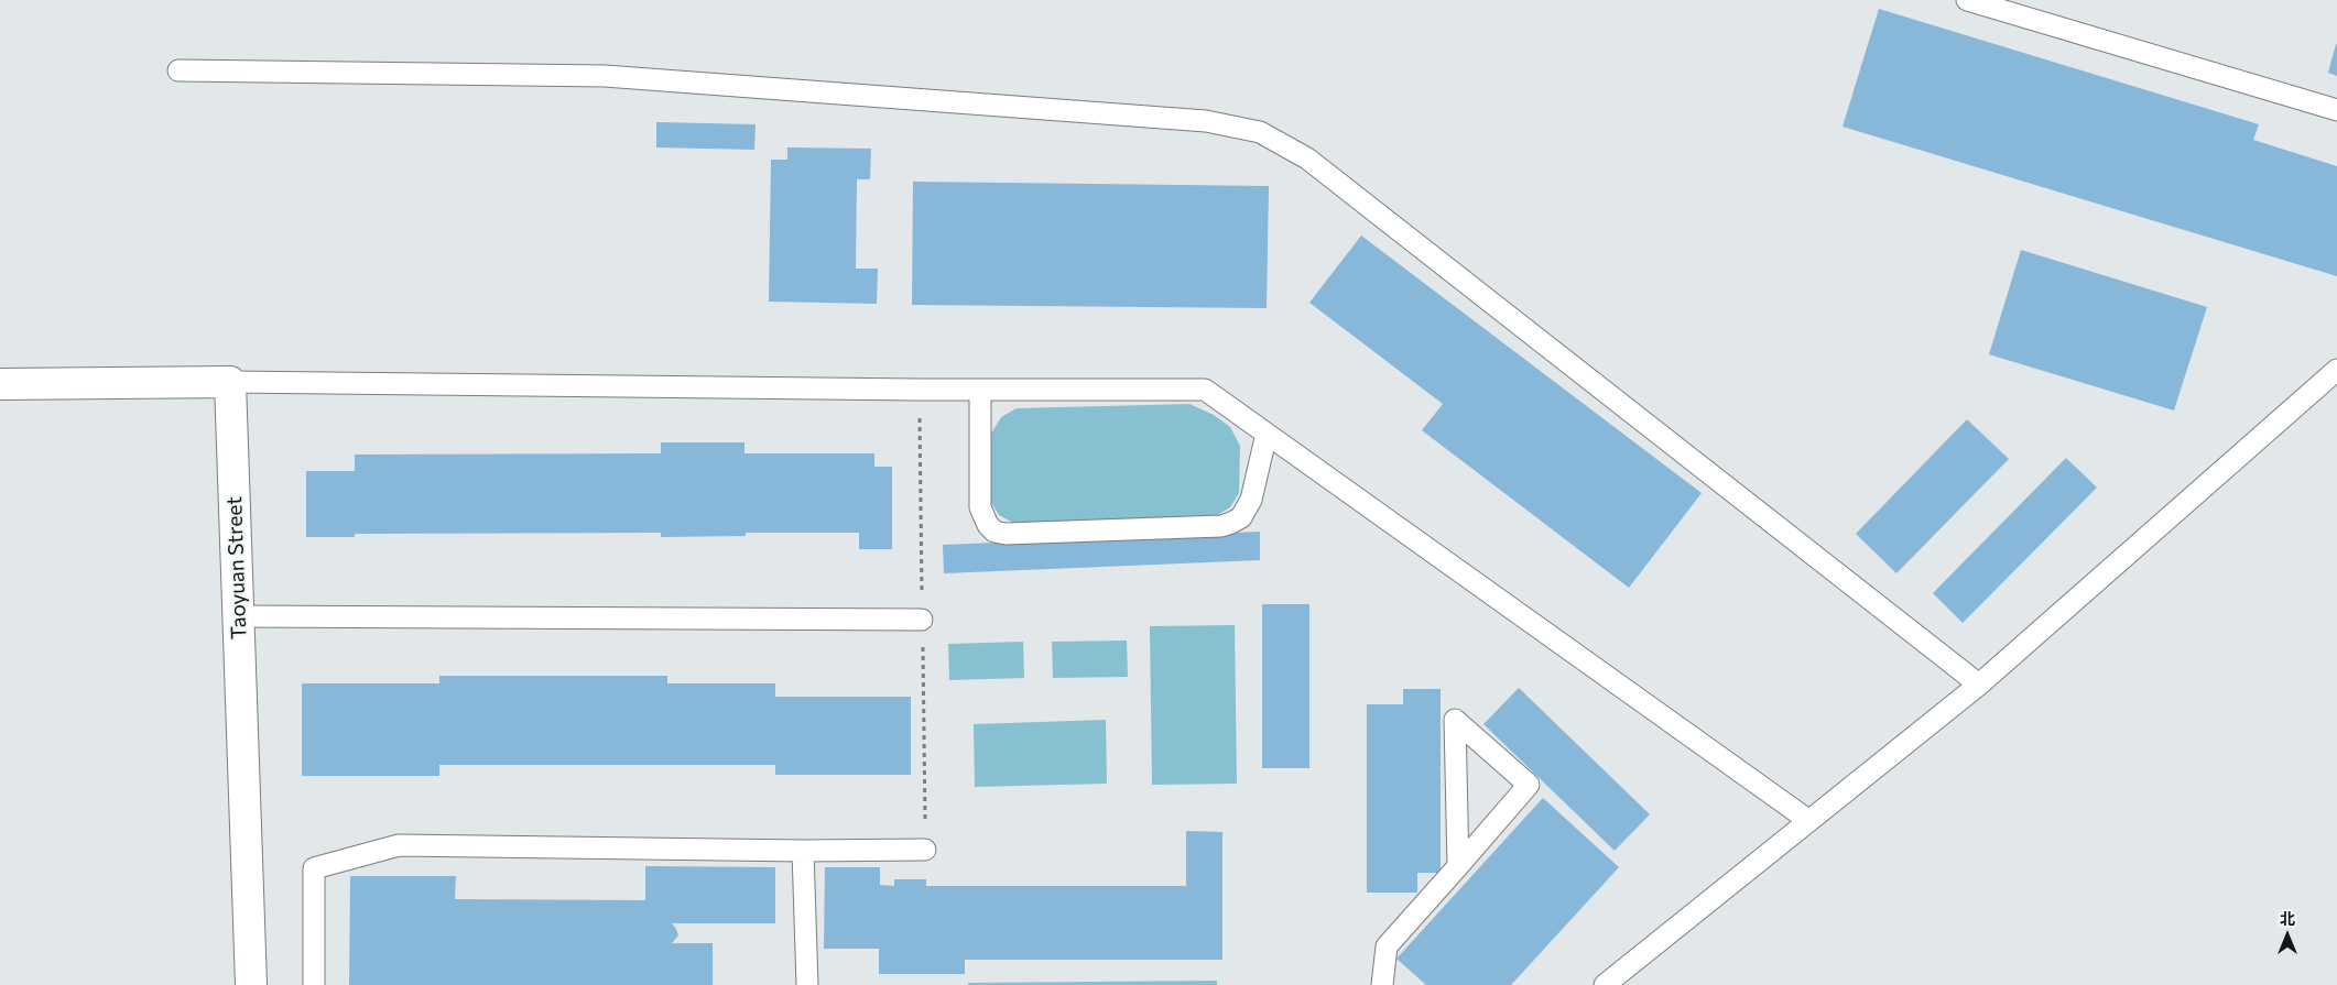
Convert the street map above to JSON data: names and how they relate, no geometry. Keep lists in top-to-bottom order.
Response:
{
  "streets": {
    "street": ["Taoyuan Street"]
  },
  "north": "top"
}
